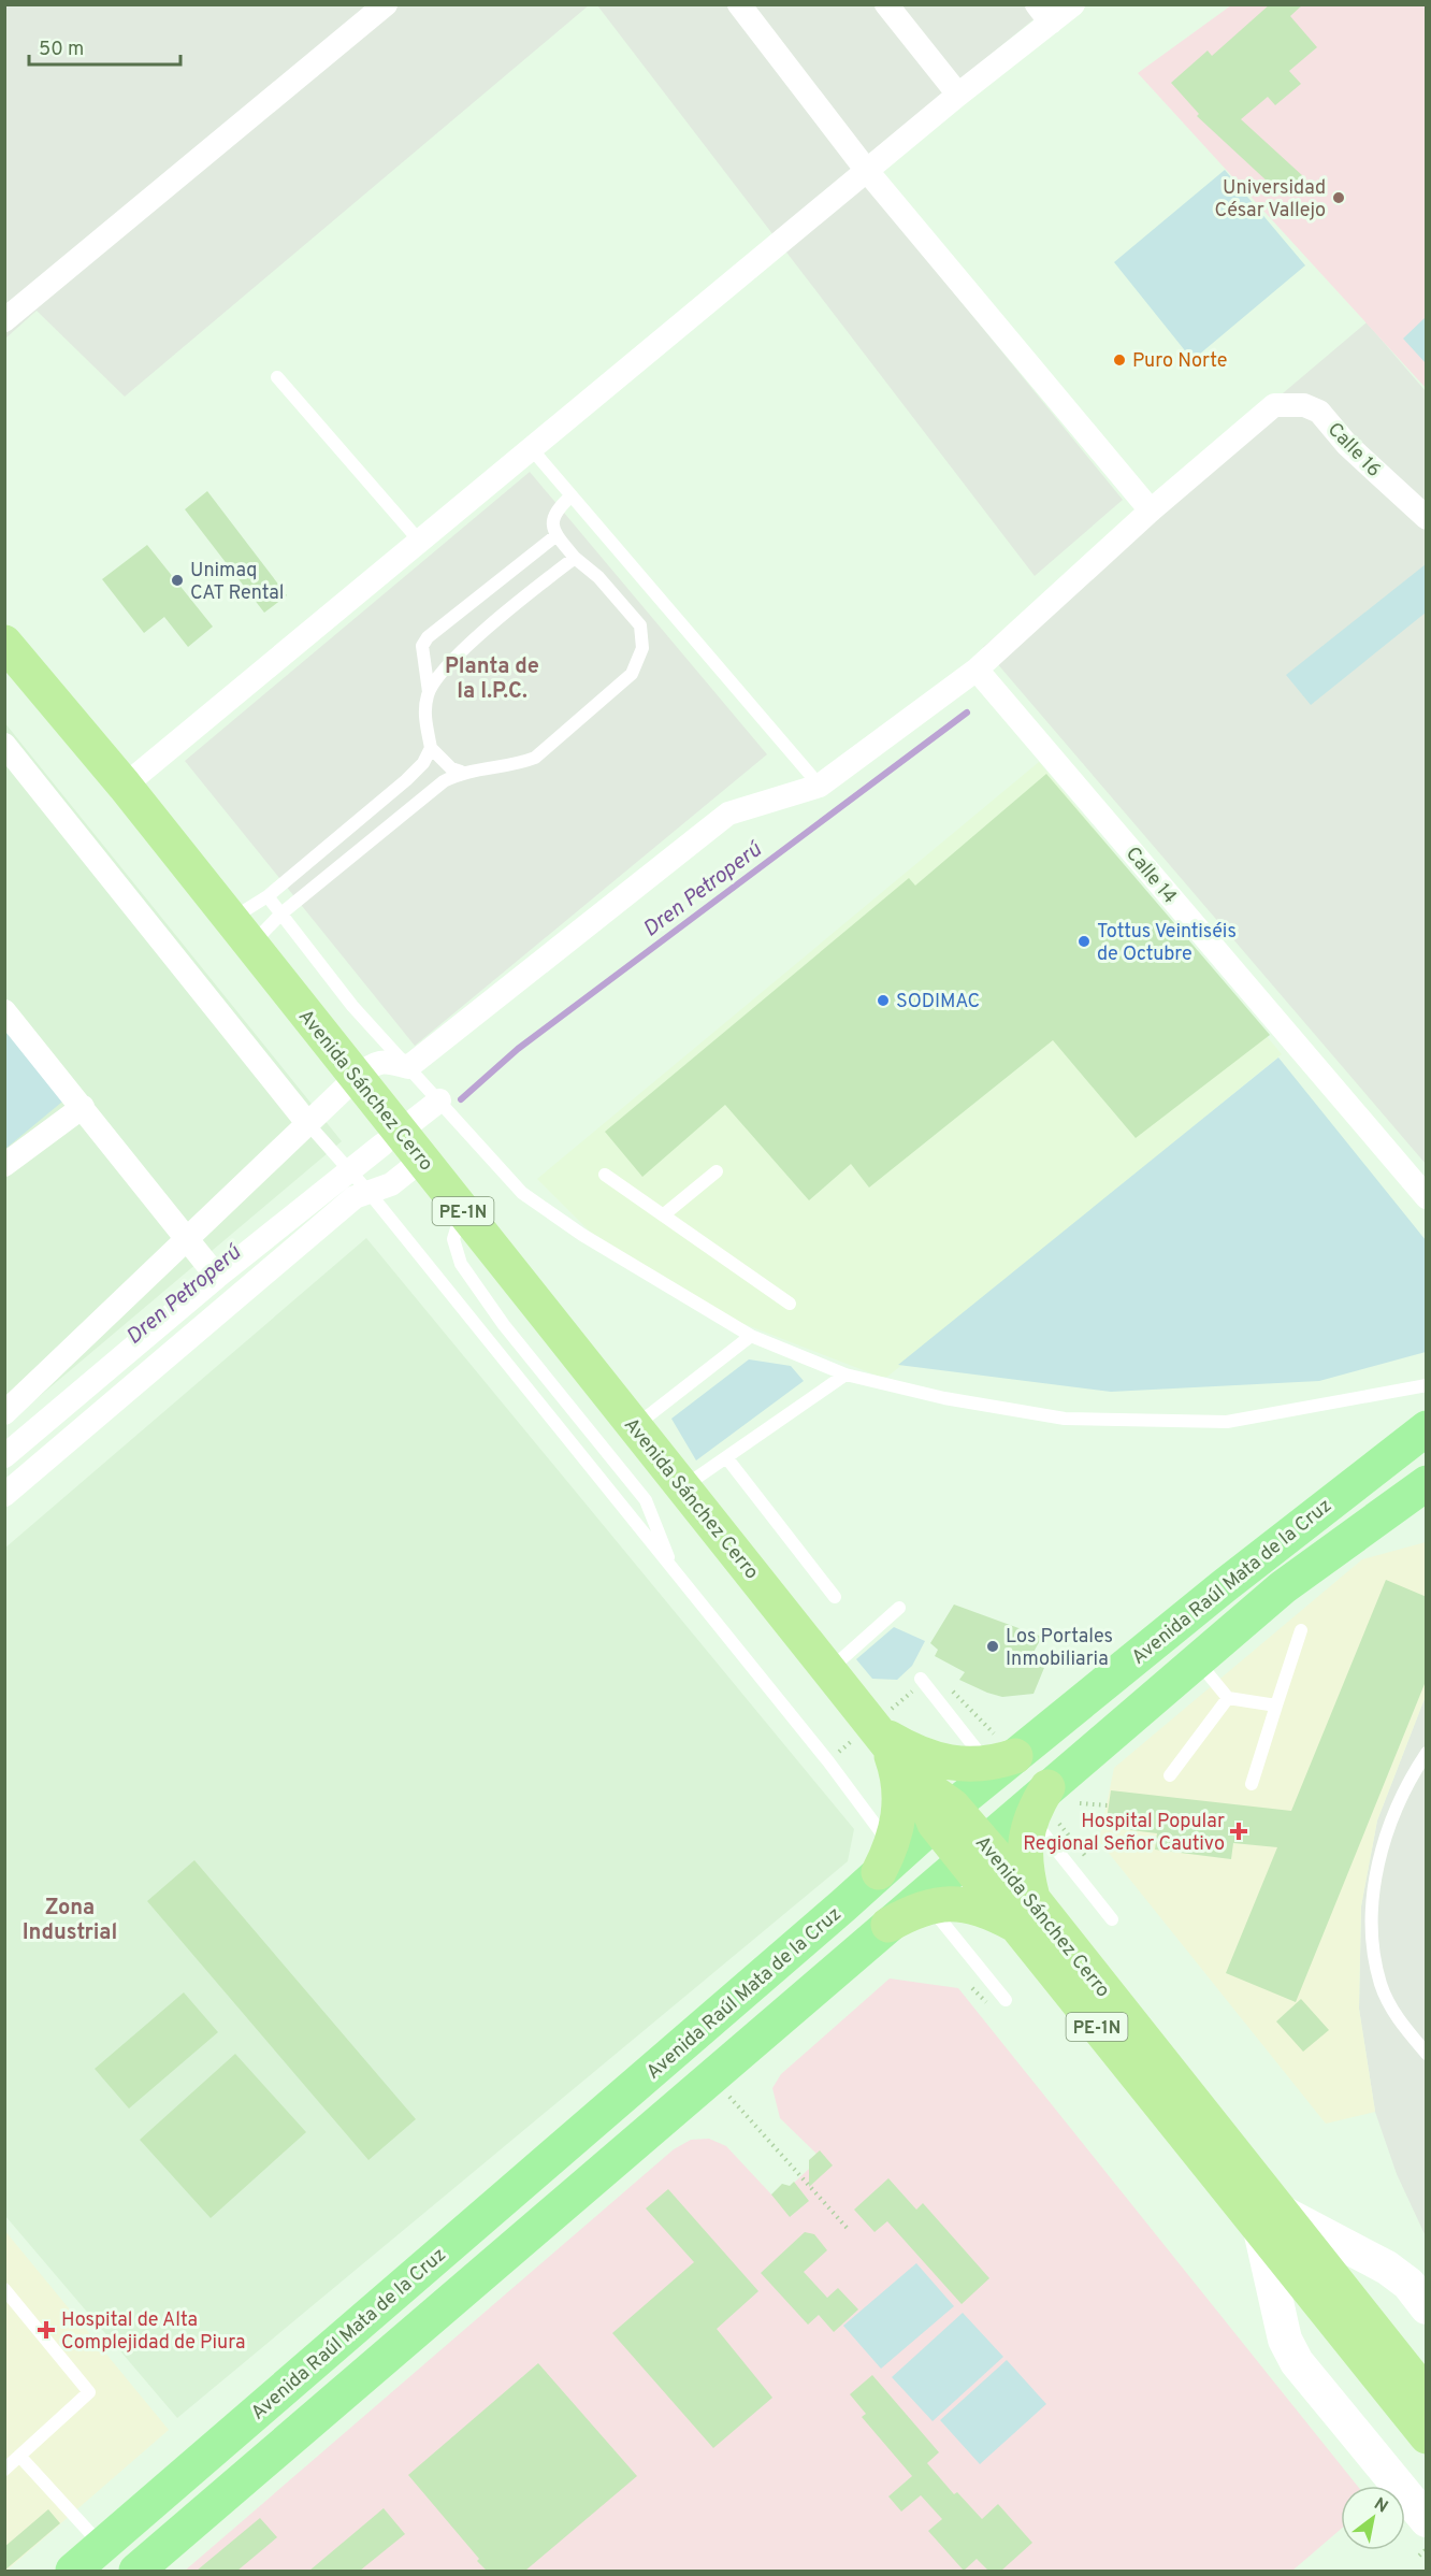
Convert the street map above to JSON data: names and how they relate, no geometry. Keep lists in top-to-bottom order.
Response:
{
  "streets": {
    "highway": ["Avenida Sánchez Cerro", "PE-1N"],
    "main road": ["Avenida Raúl Mata de la Cruz"],
    "street": ["Calle 16", "Calle 14"]
  },
  "crossings": [
    ["Avenida Sánchez Cerro", "Avenida Raúl Mata de la Cruz"]
  ],
  "districts": ["Planta de la I.P.C.", "Zona Industrial"],
  "water": ["Dren Petroperú"],
  "places": {
    "other": [
      "Universidad César Vallejo",
      "Puro Norte",
      "Unimaq CAT Rental",
      "Tottus Veintiséis de Octubre",
      "SODIMAC",
      "Los Portales Inmobiliaria"
    ],
    "health": ["Hospital Popular Regional Señor Cautivo", "Hospital de Alta Complejidad de Piura"]
  },
  "scale_bar": "50 m",
  "north": "top right"
}
